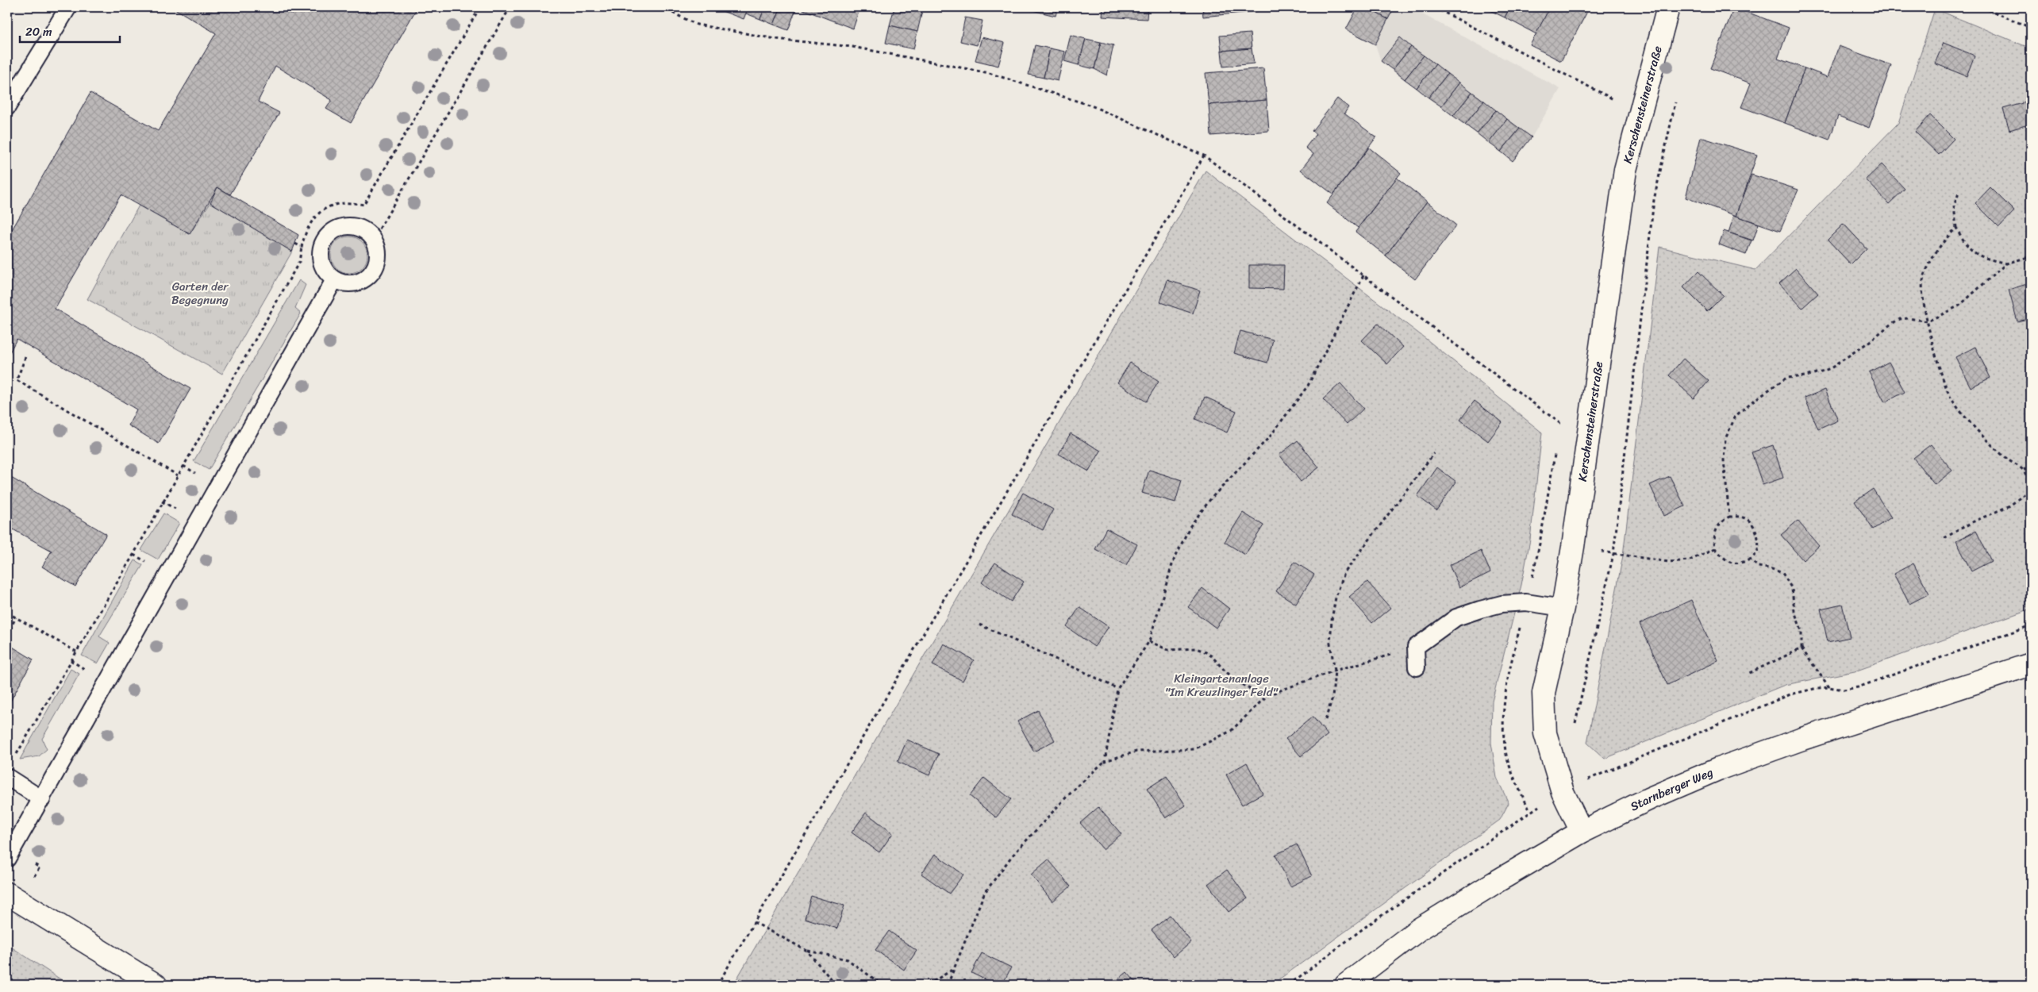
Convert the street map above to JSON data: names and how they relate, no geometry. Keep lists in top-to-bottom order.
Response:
{
  "streets": {
    "street": ["Kerschensteinerstraße", "Starnberger Weg"]
  },
  "crossings": [
    ["Kerschensteinerstraße", "Starnberger Weg"]
  ],
  "parks": ["Garten der Begegnung", "Kleingartenanlage \"Im Kreuzlinger Feld\""],
  "scale_bar": "20 m"
}
